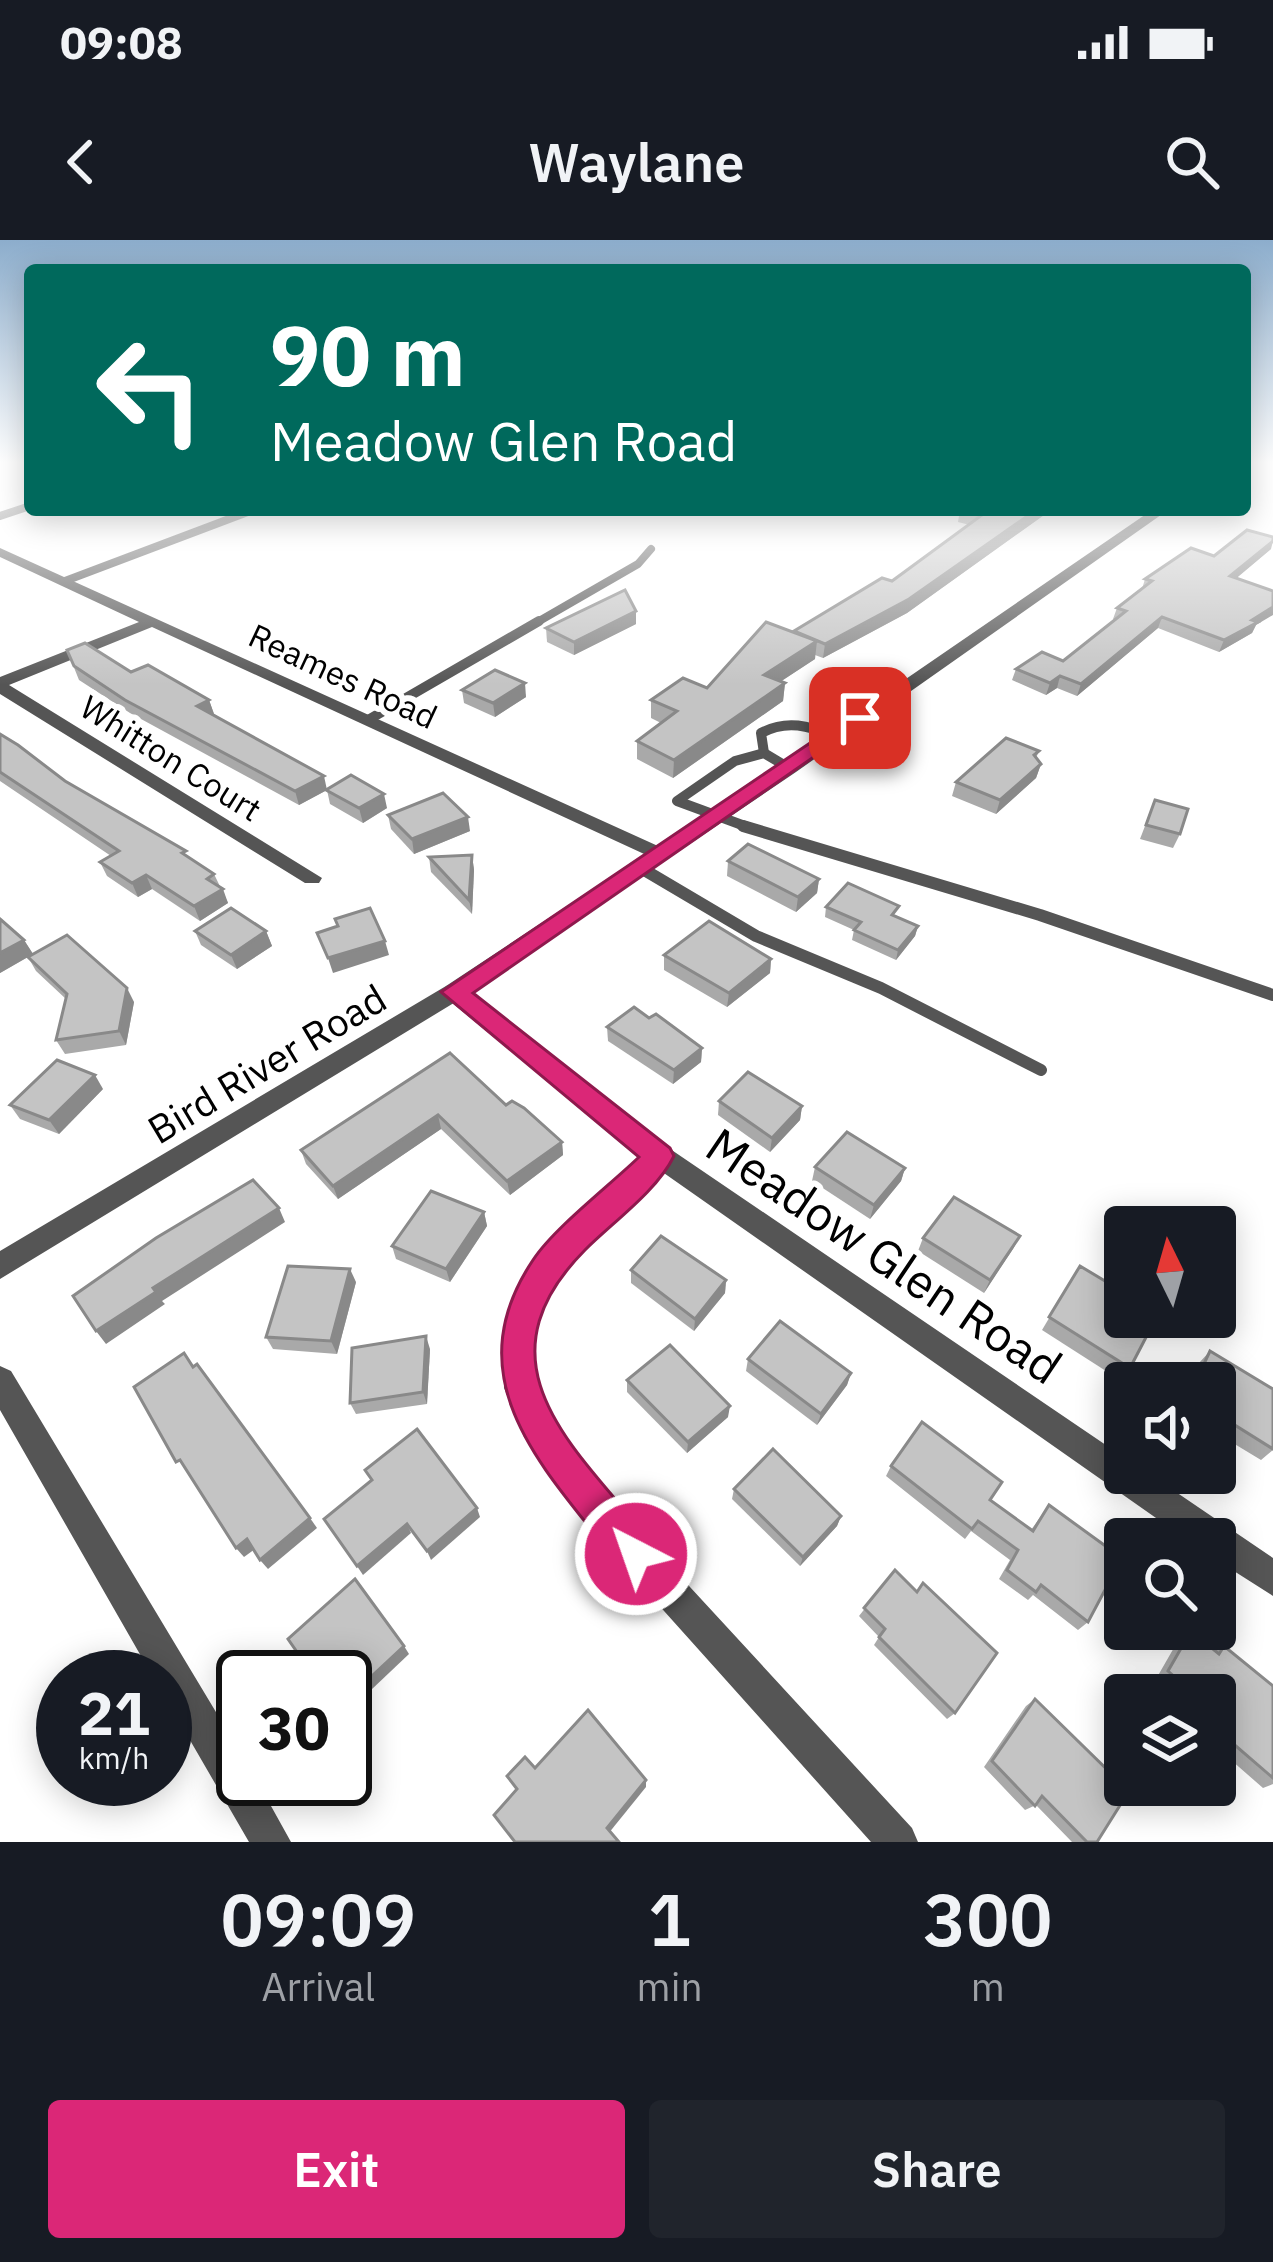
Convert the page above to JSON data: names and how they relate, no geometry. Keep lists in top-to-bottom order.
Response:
{
  "streets": {
    "street": [
      "Reames Road",
      "Whitton Court",
      "Bird River Road",
      "Meadow Glen Road"
    ]
  },
  "crossings": [
    ["Reames Road", "Bird River Road"],
    ["Bird River Road", "Meadow Glen Road"]
  ],
  "north": "top",
  "page": {
    "status": "09:08",
    "header": "Waylane",
    "turn": ["90 m", "Meadow Glen Road"],
    "speed": "21 km/h",
    "limit": "30",
    "eta": [
      "09:09",
      "Arrival",
      "1",
      "min",
      "300",
      "m"
    ],
    "buttons": ["Exit", "Share"]
  }
}
